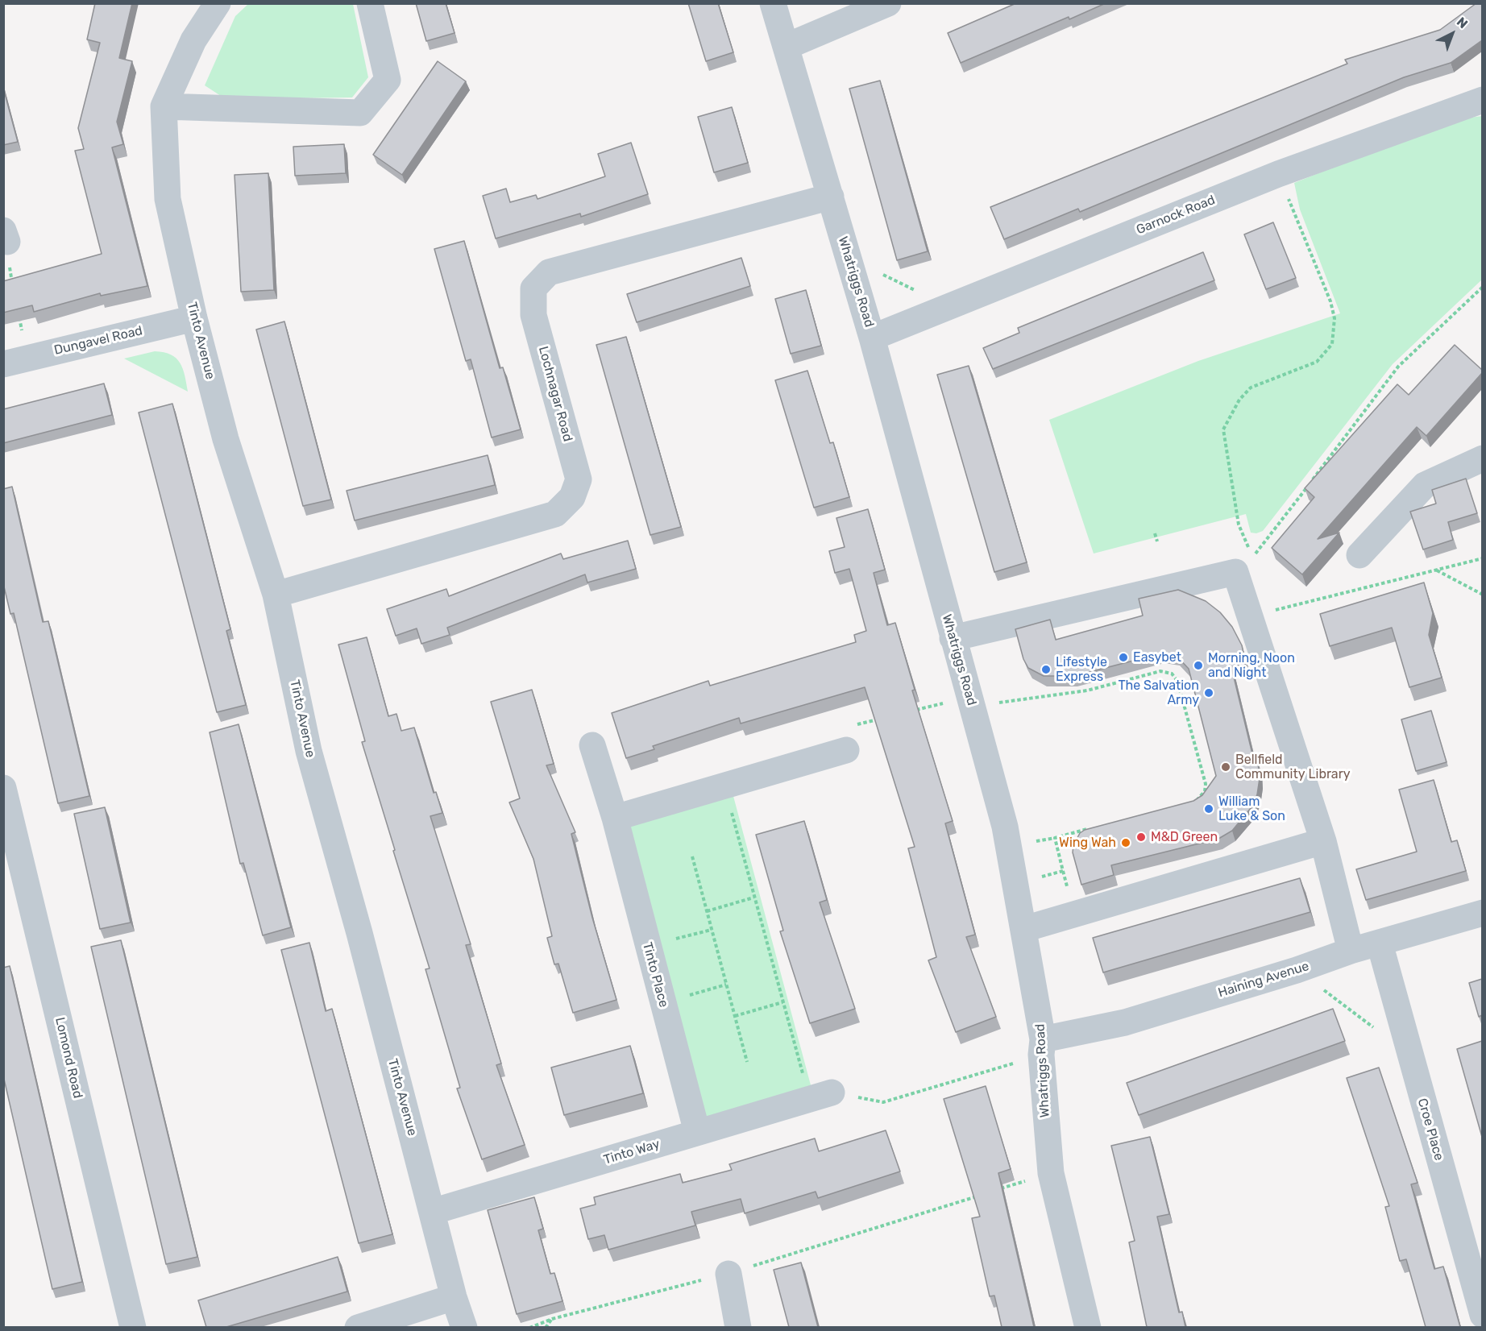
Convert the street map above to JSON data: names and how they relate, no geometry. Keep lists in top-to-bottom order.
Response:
{
  "streets": {
    "street": [
      "Garnock Road",
      "Whatriggs Road",
      "Dungavel Road",
      "Tinto Avenue",
      "Lochnagar Road",
      "Tinto Place",
      "Haining Avenue",
      "Lomond Road",
      "Croe Place",
      "Tinto Way"
    ]
  },
  "crossings": [
    ["Garnock Road", "Whatriggs Road"],
    ["Whatriggs Road", "Lochnagar Road"],
    ["Whatriggs Road", "Haining Avenue"],
    ["Dungavel Road", "Tinto Avenue"],
    ["Tinto Avenue", "Lochnagar Road"],
    ["Tinto Avenue", "Tinto Way"],
    ["Tinto Place", "Tinto Way"],
    ["Haining Avenue", "Croe Place"]
  ],
  "places": [
    "Easybet",
    "Morning, Noon and Night",
    "Lifestyle Express",
    "The Salvation Army",
    "Bellfield Community Library",
    "William Luke & Son",
    "M&D Green",
    "Wing Wah"
  ],
  "north": "top right"
}
